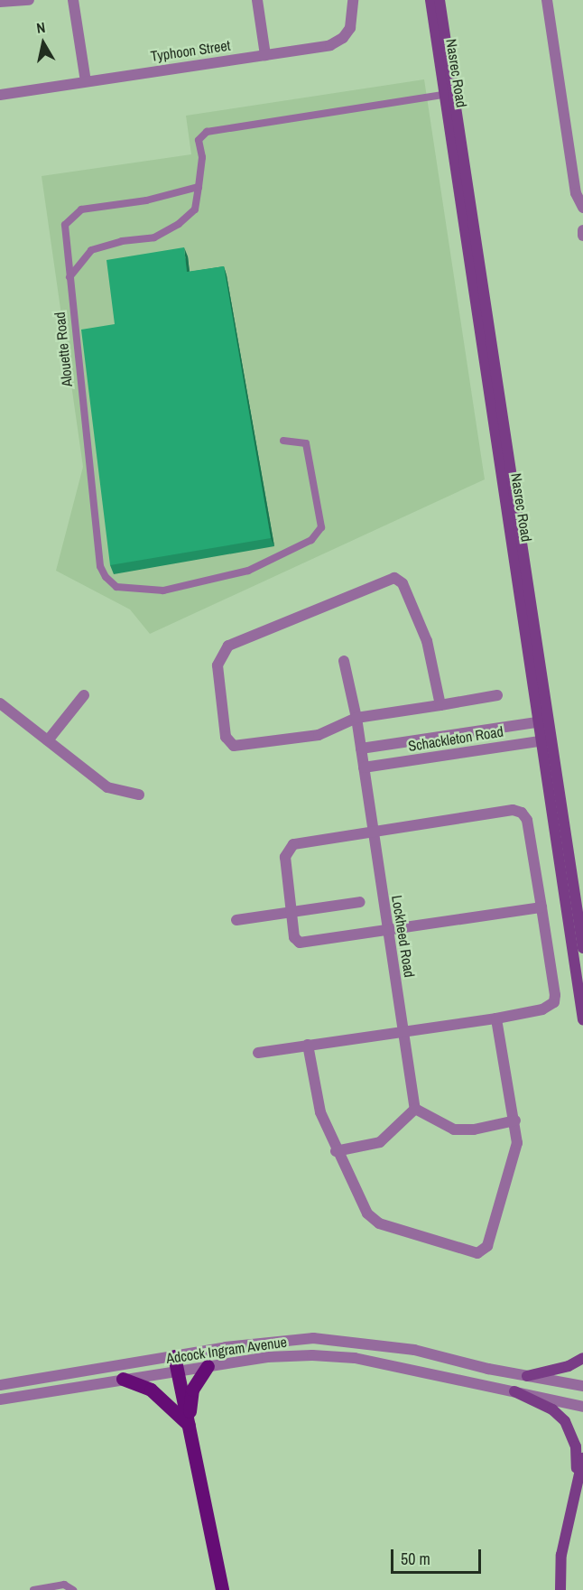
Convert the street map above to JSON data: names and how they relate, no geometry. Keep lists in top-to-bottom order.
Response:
{
  "streets": {
    "main road": ["Nasrec Road"],
    "street": [
      "Typhoon Street",
      "Schackleton Road",
      "Lockheed Road",
      "Adcock Ingram Avenue"
    ],
    "lane": ["Alouette Road"]
  },
  "crossings": [
    ["Nasrec Road", "Schackleton Road"],
    ["Schackleton Road", "Lockheed Road"]
  ],
  "scale_bar": "50 m",
  "north": "top"
}
